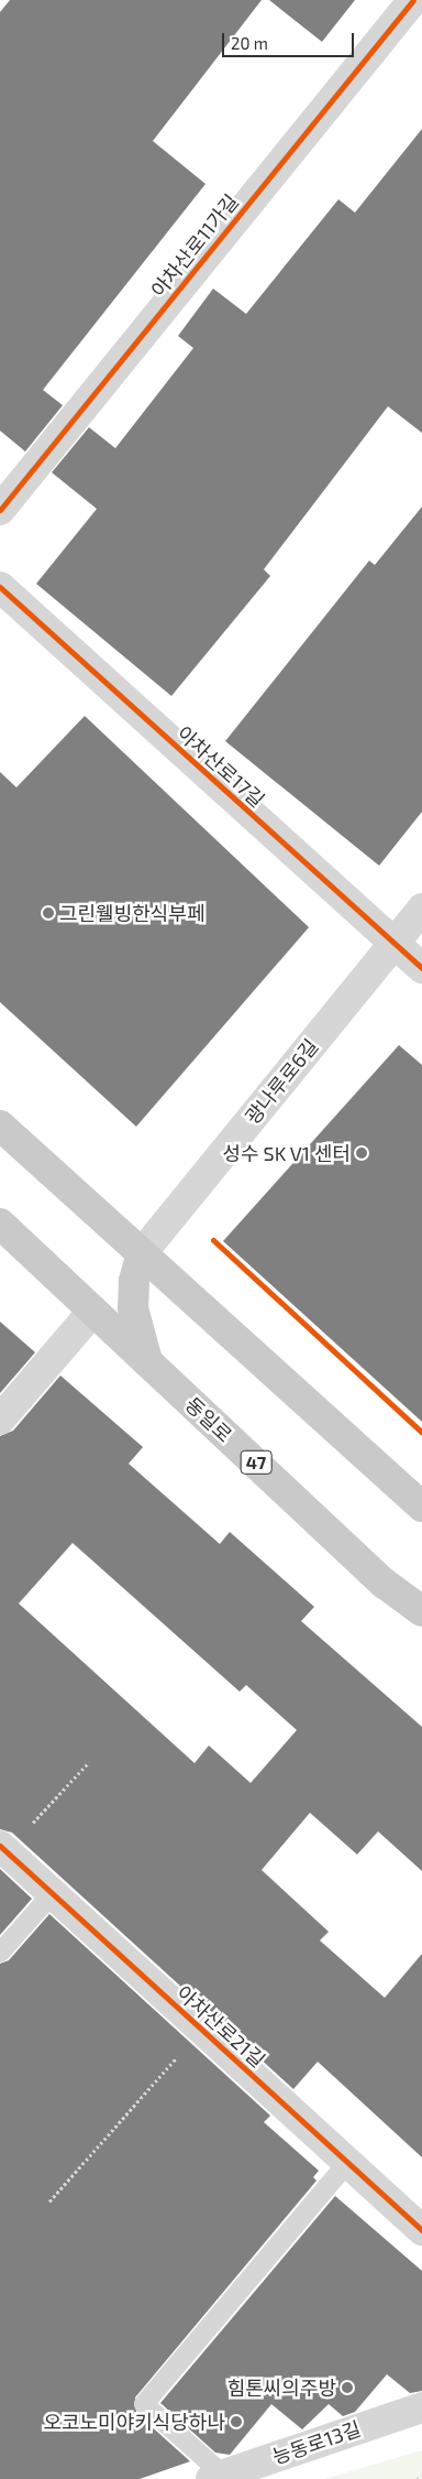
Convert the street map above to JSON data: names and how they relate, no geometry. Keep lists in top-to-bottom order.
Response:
{
  "streets": {
    "main road": ["동일로", "47"],
    "street": [
      "아차산로11가길",
      "아차산로17길",
      "광나루로6길",
      "아차산로21길",
      "능동로13길"
    ]
  },
  "crossings": [
    ["아차산로17길", "광나루로6길"]
  ],
  "places": [
    "그린웰빙한식부페",
    "성수 SK V1 센터",
    "힘톤씨의주방",
    "오코노미야키식당하나"
  ],
  "scale_bar": "20 m"
}
